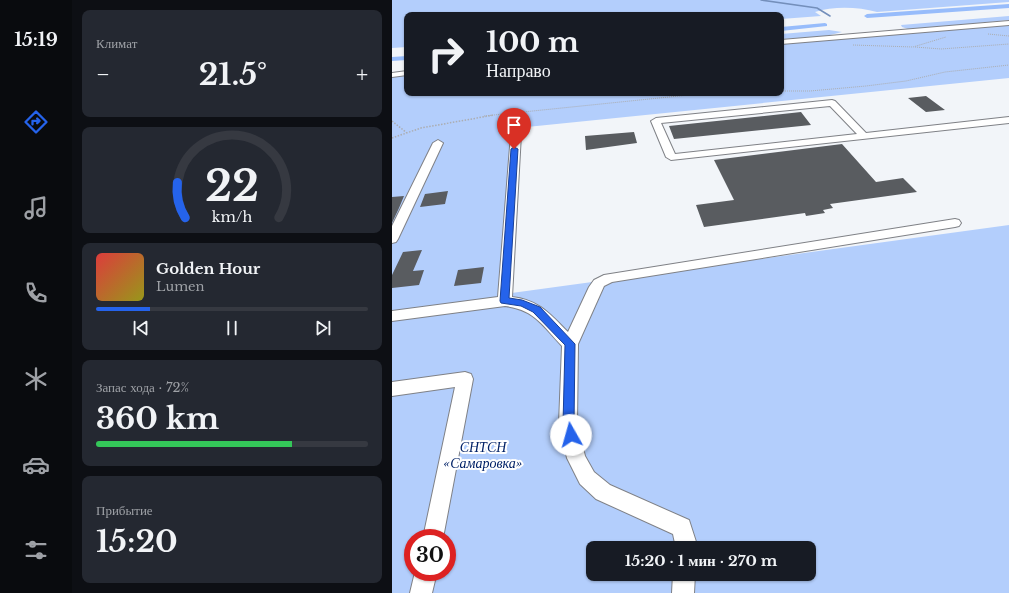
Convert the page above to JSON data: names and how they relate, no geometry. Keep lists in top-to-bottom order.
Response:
{
  "parks": ["СНТСН «Самаровка»"],
  "page": {
    "tabs": "15:19",
    "tile": [
      "Климат",
      ["Запас хода · 72%", "360 km"],
      ["Прибытие", "15:20"]
    ],
    "turn": ["100 m", "Направо"],
    "heat": ["−", "21.5°", "+"],
    "song": ["Golden Hour", "Lumen"],
    "limit": "30",
    "trip": "15:20 · 1 мин · 270 m",
    "gauge": ["22", "km/h"]
  }
}
